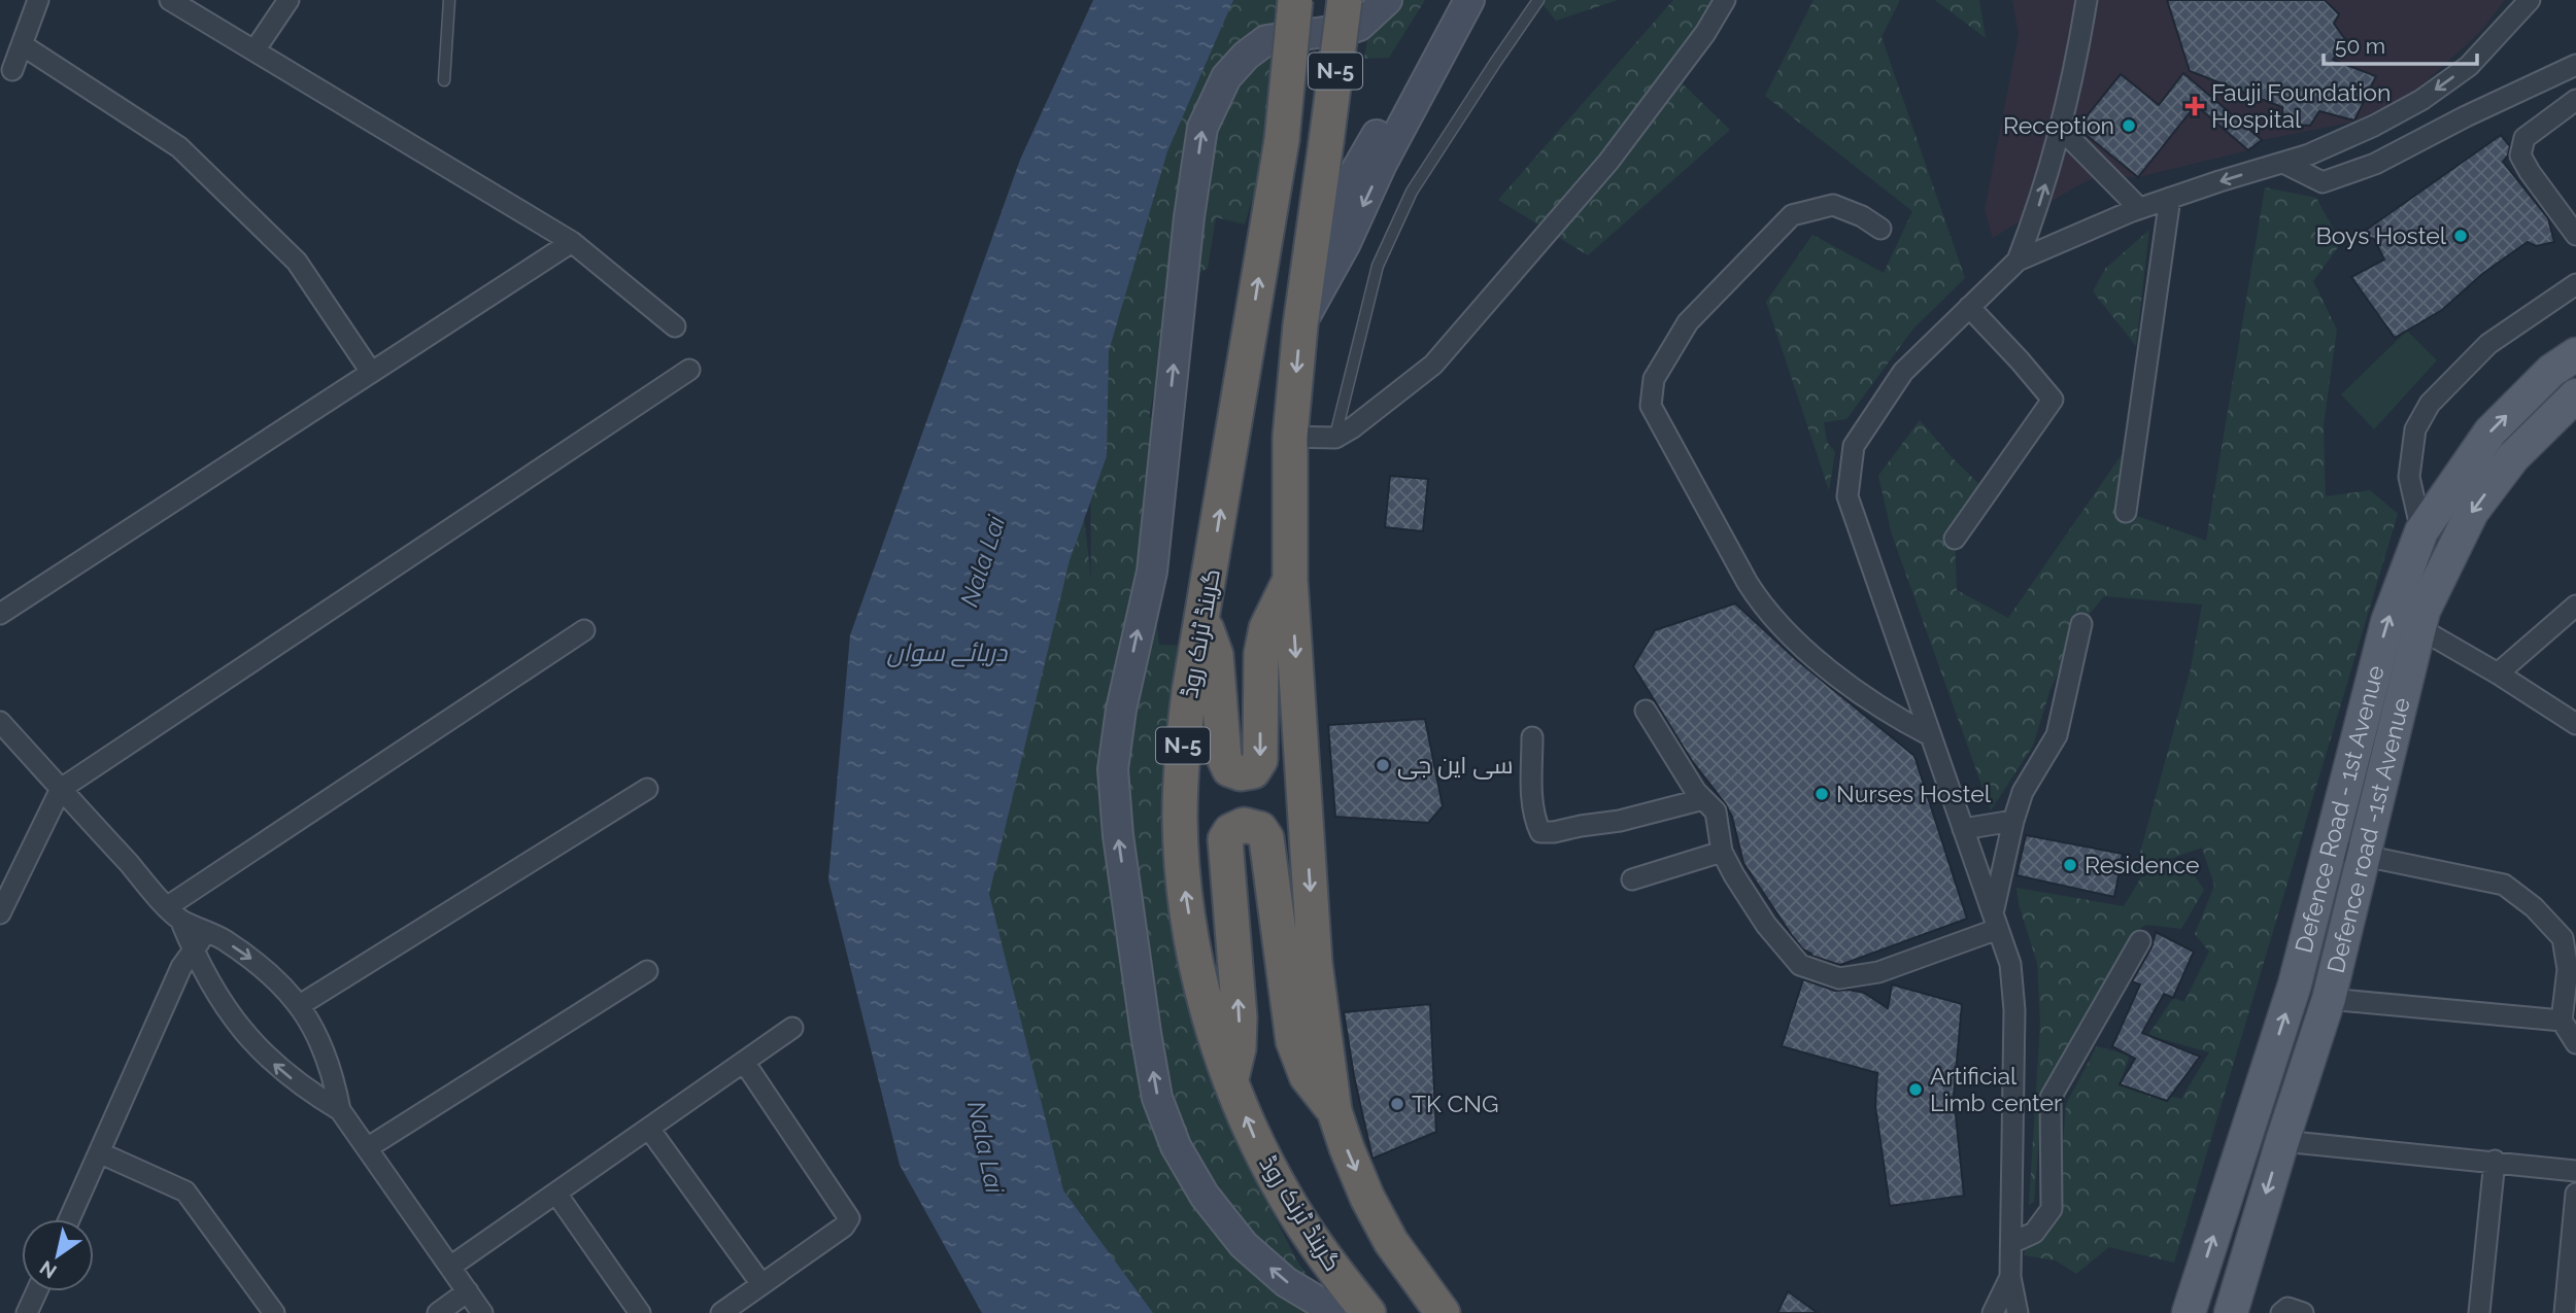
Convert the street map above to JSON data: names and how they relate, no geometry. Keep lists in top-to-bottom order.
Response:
{
  "streets": {
    "highway": ["N-5", "گرینڈ ٹرنک روڈ"],
    "main road": ["Defence Road - 1st Avenue", "Defence road -1st Avenue"]
  },
  "one_way": ["Defence Road - 1st Avenue", "Defence road -1st Avenue"],
  "water": ["Nala Lai", "دریائے سواں"],
  "places": {
    "health": ["Fauji Foundation Hospital"],
    "other": [
      "Reception",
      "Boys Hostel",
      "سی این جی",
      "Nurses Hostel",
      "Residence",
      "Artificial Limb center",
      "TK CNG"
    ]
  },
  "scale_bar": "50 m",
  "north": "bottom left"
}
